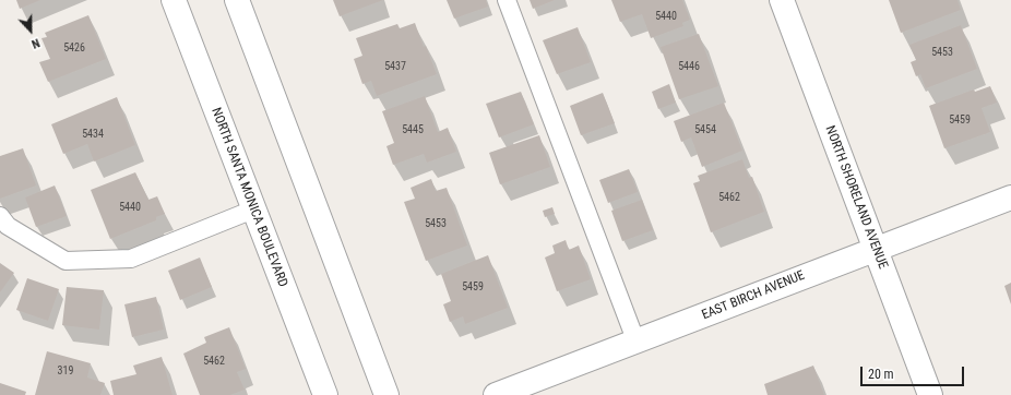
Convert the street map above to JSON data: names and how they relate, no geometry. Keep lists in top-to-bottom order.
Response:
{
  "streets": {
    "street": ["NORTH SANTA MONICA BOULEVARD", "NORTH SHORELAND AVENUE", "EAST BIRCH AVENUE"]
  },
  "crossings": [
    ["NORTH SHORELAND AVENUE", "EAST BIRCH AVENUE"]
  ],
  "house_numbers": [
    "5440",
    "5426",
    "5453",
    "5437",
    "5446",
    "5459",
    "5445",
    "5454",
    "5434",
    "5462",
    "5440",
    "5453",
    "5459",
    "5462",
    "319"
  ],
  "scale_bar": "20 m",
  "north": "bottom"
}
